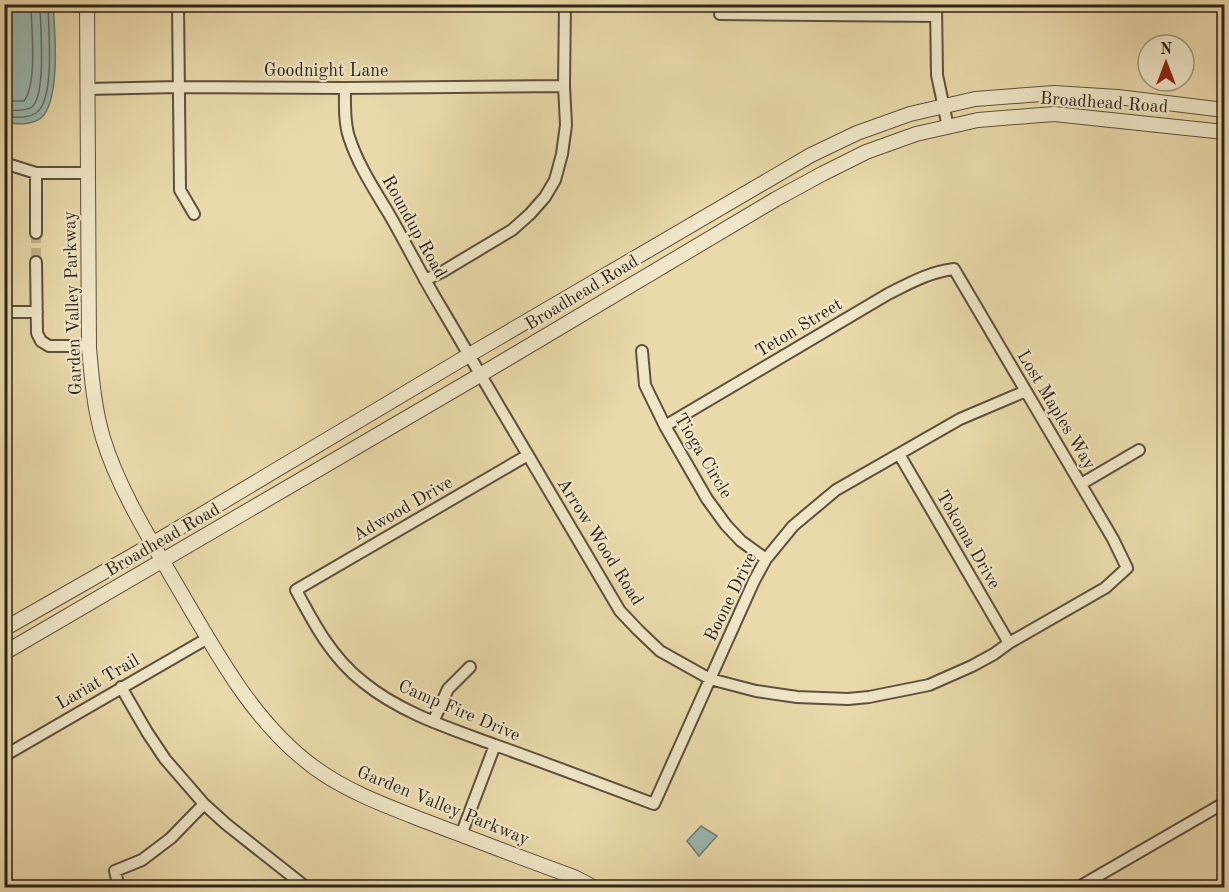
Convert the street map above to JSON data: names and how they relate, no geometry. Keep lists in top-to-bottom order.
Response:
{
  "streets": {
    "street": [
      "Goodnight Lane",
      "Broadhead Road",
      "Roundup Road",
      "Garden Valley Parkway",
      "Teton Street",
      "Lost Maples Way",
      "Tioga Circle",
      "Adwood Drive",
      "Tokoma Drive",
      "Arrow Wood Road",
      "Boone Drive",
      "Lariat Trail",
      "Camp Fire Drive"
    ]
  },
  "crossings": [
    ["Goodnight Lane", "Roundup Road"],
    ["Goodnight Lane", "Garden Valley Parkway"],
    ["Broadhead Road", "Roundup Road"],
    ["Broadhead Road", "Garden Valley Parkway"],
    ["Broadhead Road", "Arrow Wood Road"],
    ["Roundup Road", "Arrow Wood Road"],
    ["Garden Valley Parkway", "Lariat Trail"],
    ["Teton Street", "Lost Maples Way"],
    ["Teton Street", "Tioga Circle"],
    ["Lost Maples Way", "Arrow Wood Road"],
    ["Lost Maples Way", "Boone Drive"],
    ["Tioga Circle", "Boone Drive"],
    ["Adwood Drive", "Arrow Wood Road"],
    ["Adwood Drive", "Camp Fire Drive"],
    ["Tokoma Drive", "Arrow Wood Road"],
    ["Tokoma Drive", "Boone Drive"],
    ["Arrow Wood Road", "Boone Drive"],
    ["Boone Drive", "Camp Fire Drive"]
  ],
  "north": "top"
}
